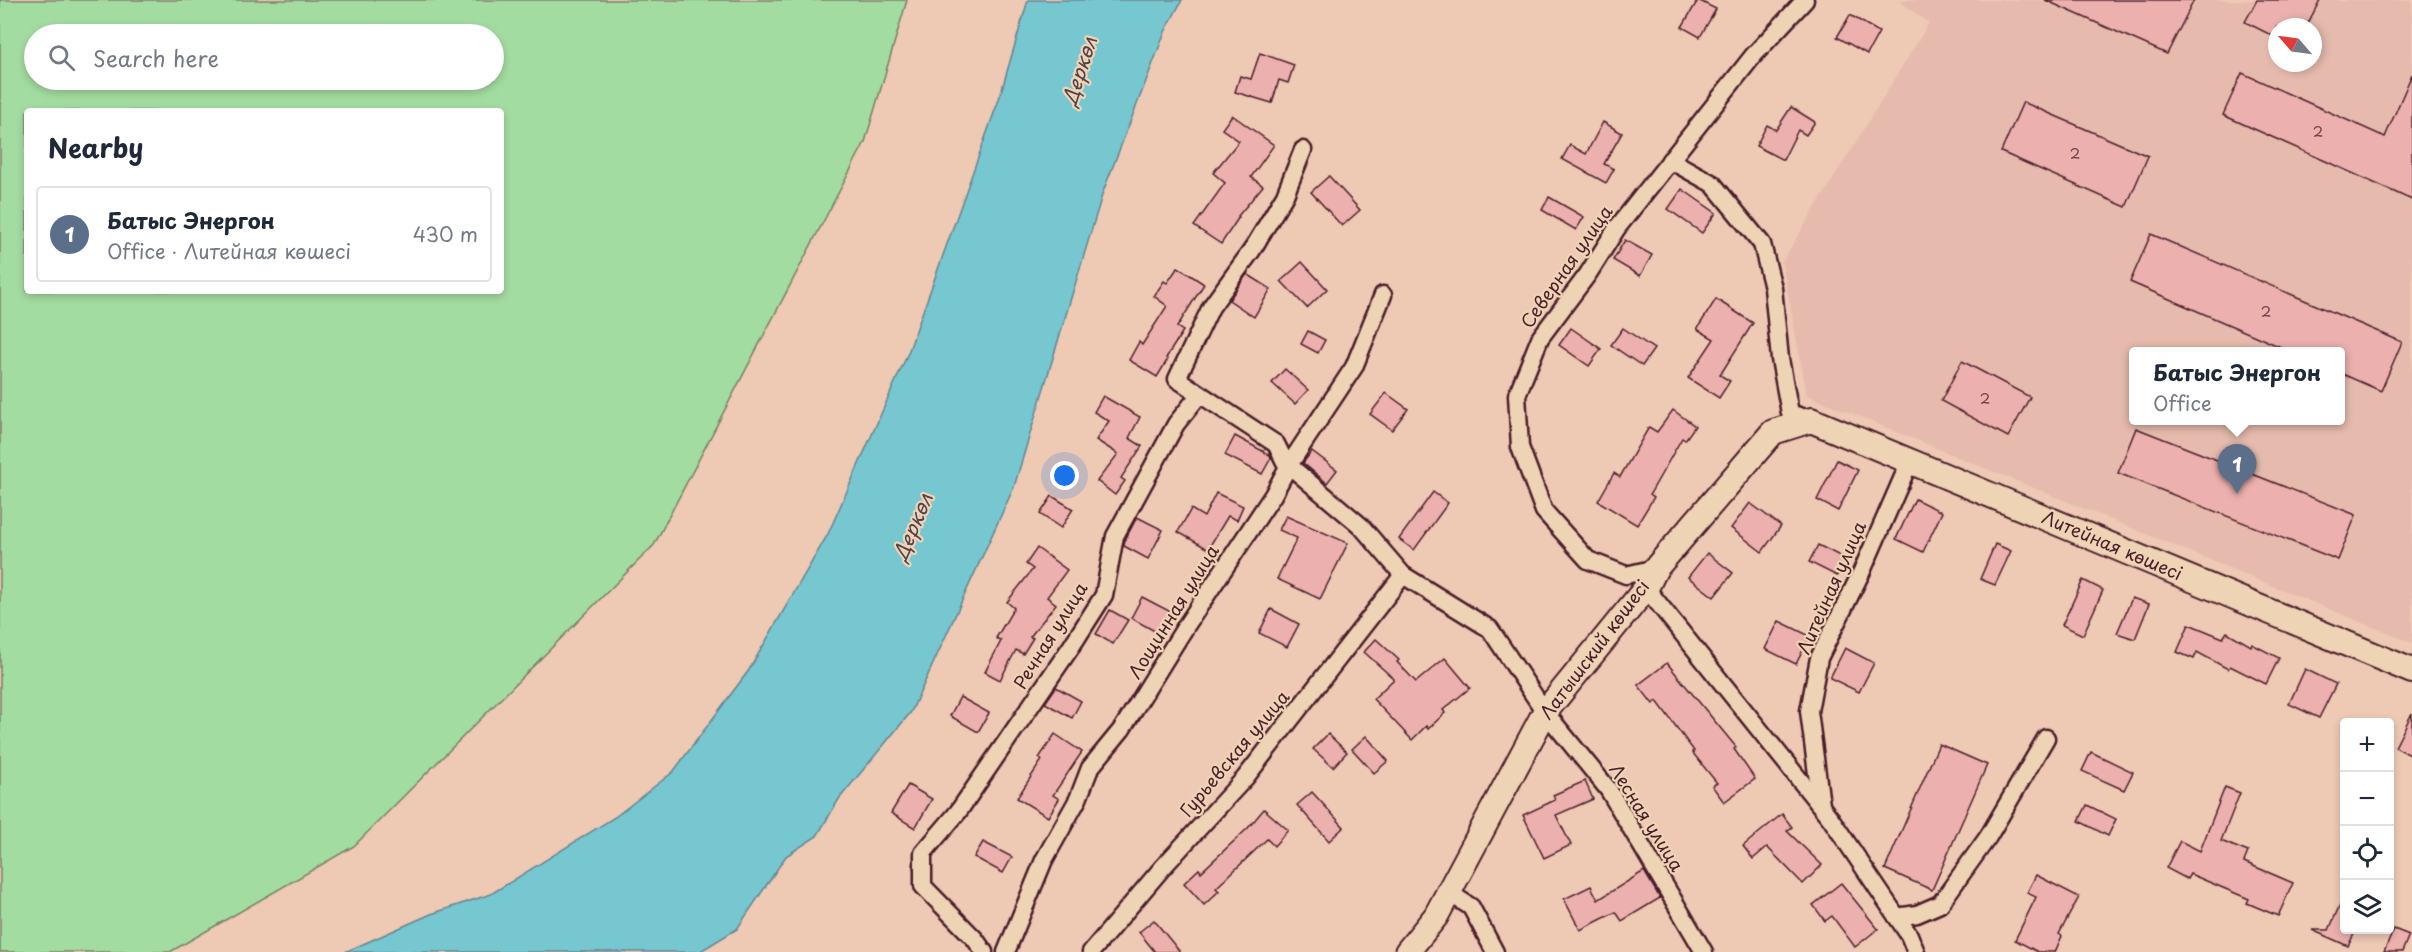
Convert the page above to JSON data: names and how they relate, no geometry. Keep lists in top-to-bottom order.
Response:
{
  "streets": {
    "street": [
      "Северная улица",
      "Литейная көшесі",
      "Литейная улица",
      "Лощинная улица",
      "Речная улица",
      "Латышский көшесі",
      "Гурьевская улица",
      "Лесная улица"
    ]
  },
  "crossings": [
    ["Северная улица", "Литейная улица"],
    ["Северная улица", "Латышский көшесі"],
    ["Литейная көшесі", "Литейная улица"],
    ["Литейная көшесі", "Латышский көшесі"],
    ["Литейная улица", "Латышский көшесі"],
    ["Лощинная улица", "Лесная улица"],
    ["Речная улица", "Лесная улица"],
    ["Латышский көшесі", "Лесная улица"],
    ["Гурьевская улица", "Лесная улица"]
  ],
  "water": ["Деркөл"],
  "house_numbers": [
    "2",
    "2",
    "2",
    "2"
  ],
  "north": "top left",
  "page": {
    "search": "Search here",
    "heading": "Nearby",
    "list": [
      {
        "mark": "1",
        "name": "Батыс Энергон",
        "note": "Office · Литейная көшесі",
        "value": "430 m"
      }
    ],
    "popup": ["Батыс Энергон", "Office"],
    "pins": "1",
    "map_buttons": ["+", "−"]
  }
}
